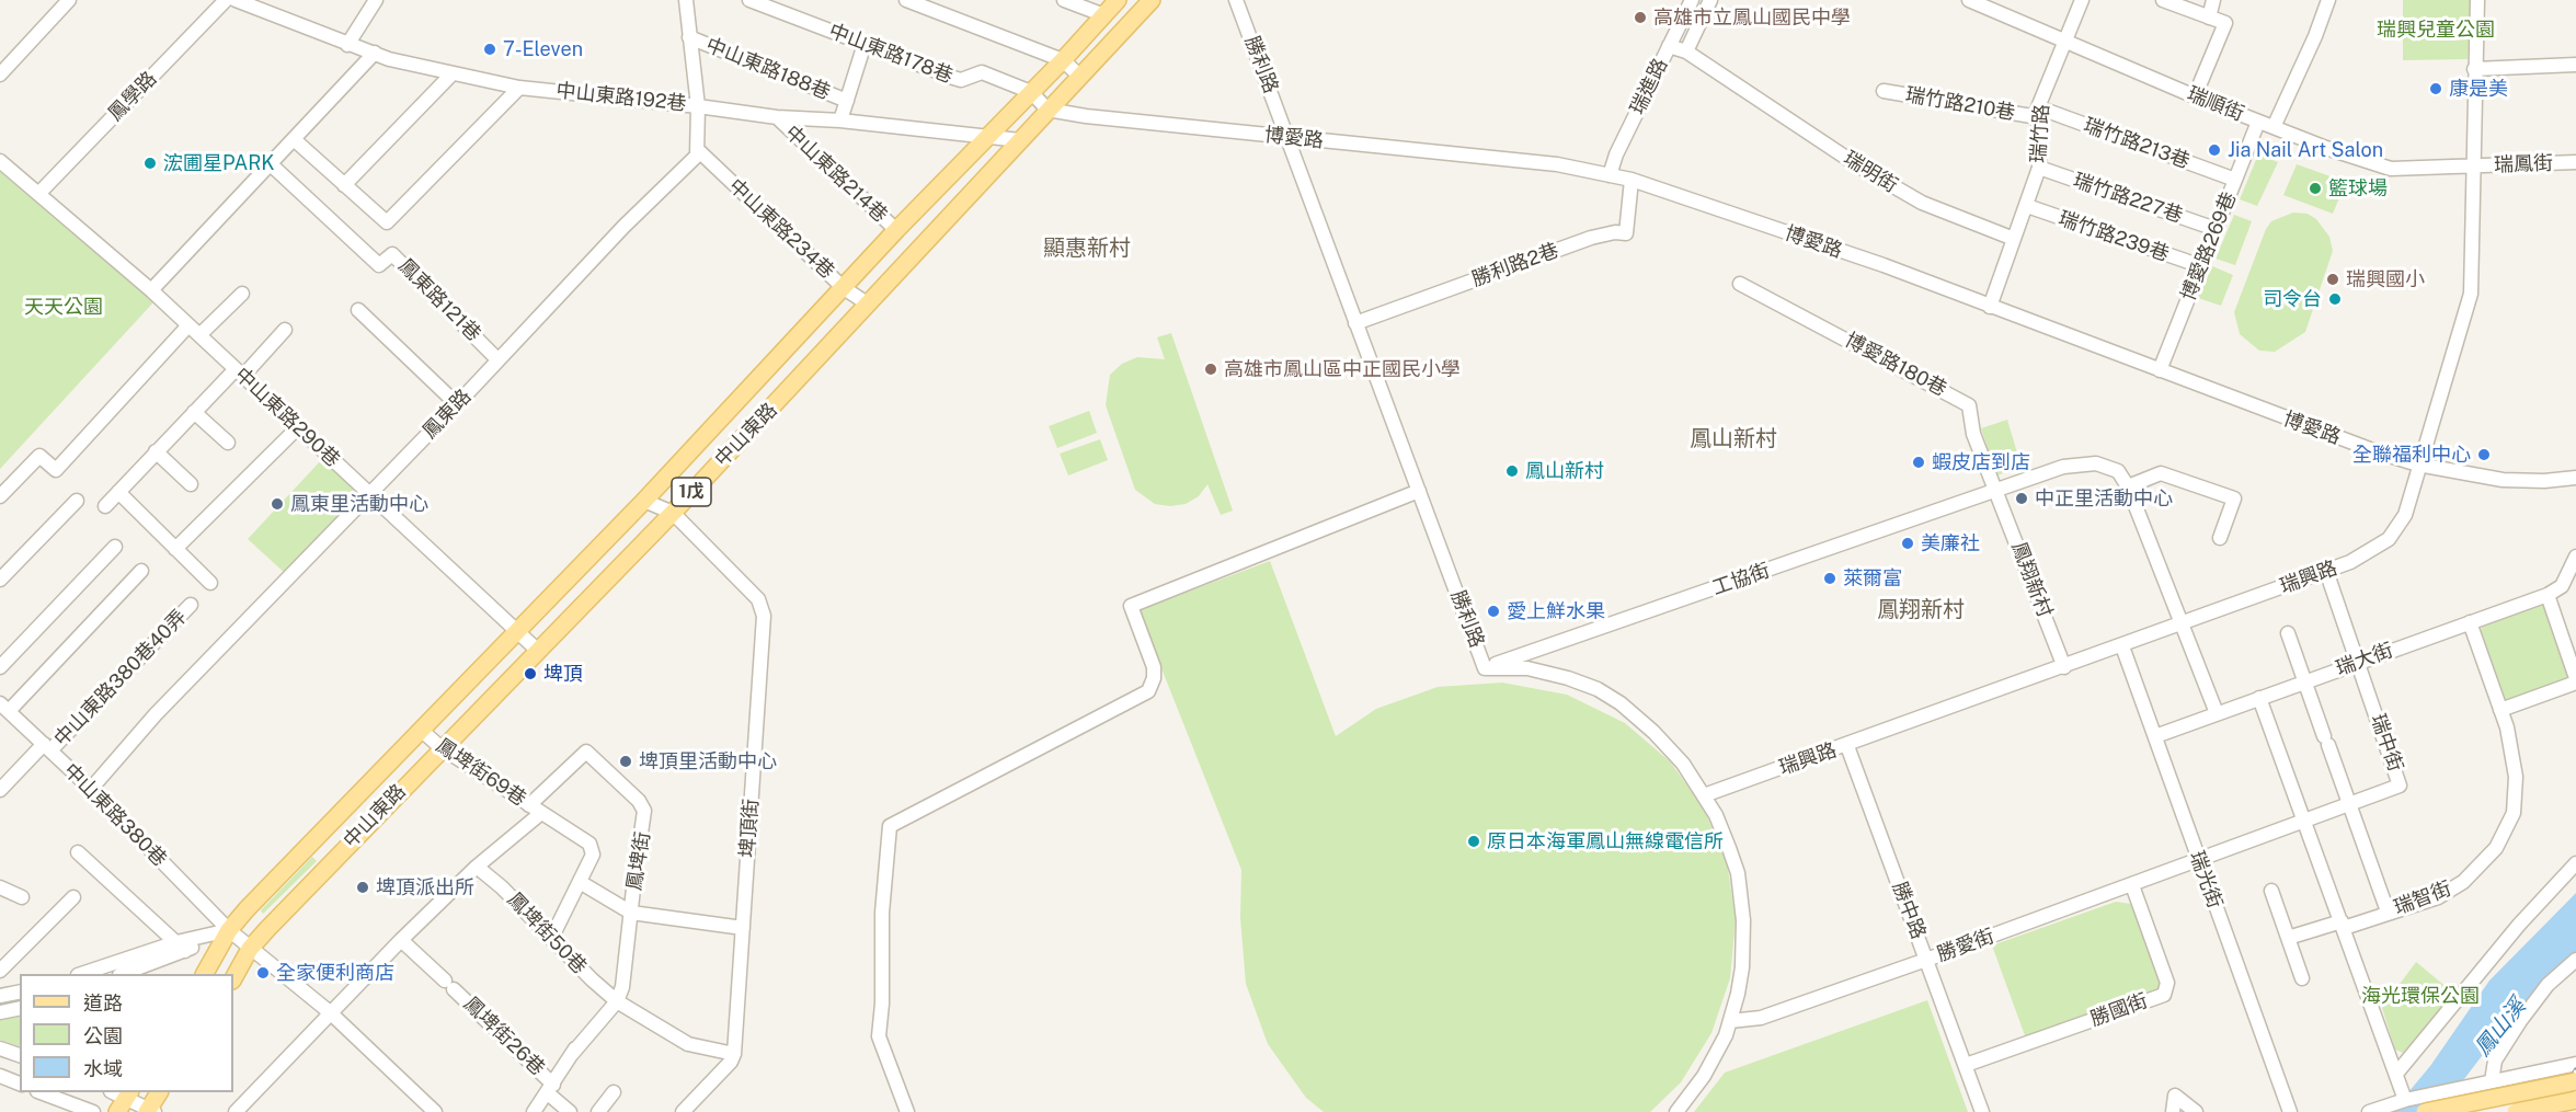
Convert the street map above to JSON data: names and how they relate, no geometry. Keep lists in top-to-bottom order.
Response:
{
  "streets": {
    "main road": ["中山東路", "1戊"],
    "street": [
      "中山東路178巷",
      "勝利路",
      "中山東路188巷",
      "瑞進路",
      "鳳學路",
      "中山東路192巷",
      "瑞竹路210巷",
      "瑞順街",
      "瑞竹路",
      "博愛路",
      "瑞竹路213巷",
      "瑞鳳街",
      "瑞明街",
      "中山東路214巷",
      "瑞竹路227巷",
      "中山東路234巷",
      "瑞竹路239巷",
      "博愛路269巷",
      "勝利路2巷",
      "鳳東路121巷",
      "博愛路180巷",
      "鳳東路",
      "中山東路290巷",
      "瑞興路",
      "工協街",
      "鳳翔新村",
      "瑞大街",
      "中山東路380巷40弄",
      "瑞中街",
      "鳳埤街69巷",
      "中山東路380巷",
      "埤頂街",
      "鳳埤街",
      "瑞光街",
      "瑞智街",
      "勝中路",
      "鳳埤街50巷",
      "勝愛街",
      "勝國街",
      "鳳埤街26巷"
    ]
  },
  "crossings": [
    ["中山東路178巷", "中山東路"],
    ["勝利路", "博愛路"],
    ["勝利路", "勝利路2巷"],
    ["勝利路", "瑞興路"],
    ["勝利路", "工協街"],
    ["勝利路", "勝愛街"],
    ["瑞進路", "博愛路"],
    ["瑞進路", "瑞明街"],
    ["鳳學路", "中山東路290巷"],
    ["中山東路192巷", "中山東路214巷"],
    ["中山東路192巷", "中山東路"],
    ["瑞竹路210巷", "瑞竹路"],
    ["瑞竹路210巷", "瑞竹路213巷"],
    ["瑞順街", "瑞竹路"],
    ["瑞順街", "瑞鳳街"],
    ["瑞順街", "博愛路269巷"],
    ["瑞順街", "瑞興路"],
    ["瑞竹路", "博愛路"],
    ["瑞竹路", "瑞竹路213巷"],
    ["瑞竹路", "瑞明街"],
    ["瑞竹路", "瑞竹路227巷"],
    ["瑞竹路", "瑞竹路239巷"],
    ["博愛路", "博愛路269巷"],
    ["博愛路", "勝利路2巷"],
    ["博愛路", "中山東路"],
    ["博愛路", "瑞興路"],
    ["瑞竹路213巷", "博愛路269巷"],
    ["瑞鳳街", "瑞興路"],
    ["中山東路214巷", "中山東路"],
    ["瑞竹路227巷", "博愛路269巷"],
    ["中山東路234巷", "鳳東路"],
    ["中山東路234巷", "中山東路"],
    ["瑞竹路239巷", "博愛路269巷"],
    ["鳳東路121巷", "鳳東路"],
    ["博愛路180巷", "工協街"],
    ["博愛路180巷", "鳳翔新村"],
    ["鳳東路", "中山東路290巷"],
    ["鳳東路", "中山東路380巷"],
    ["中山東路290巷", "中山東路"],
    ["中山東路", "鳳埤街69巷"],
    ["中山東路", "中山東路380巷"],
    ["中山東路", "埤頂街"],
    ["瑞興路", "鳳翔新村"],
    ["瑞興路", "瑞中街"],
    ["瑞興路", "瑞光街"],
    ["瑞興路", "勝中路"],
    ["工協街", "鳳翔新村"],
    ["瑞大街", "瑞中街"],
    ["瑞大街", "瑞光街"],
    ["瑞大街", "瑞智街"],
    ["中山東路380巷40弄", "中山東路380巷"],
    ["瑞中街", "瑞光街"],
    ["瑞中街", "勝愛街"],
    ["鳳埤街69巷", "鳳埤街"],
    ["埤頂街", "鳳埤街50巷"],
    ["鳳埤街", "鳳埤街50巷"],
    ["鳳埤街", "鳳埤街26巷"],
    ["瑞光街", "勝愛街"],
    ["勝中路", "勝愛街"],
    ["勝中路", "勝國街"],
    ["勝愛街", "勝國街"]
  ],
  "districts": ["顯惠新村", "鳳山新村", "鳳翔新村"],
  "water": ["鳳山溪"],
  "parks": ["瑞興兒童公園", "天天公園", "海光環保公園"],
  "places": [
    "高雄市立鳳山國民中學",
    "7-Eleven",
    "康是美",
    "Jia Nail Art Salon",
    "浤圃星PARK",
    "籃球場",
    "瑞興國小",
    "司令台",
    "高雄市鳳山區中正國民小學",
    "全聯福利中心",
    "蝦皮店到店",
    "鳳山新村",
    "中正里活動中心",
    "鳳東里活動中心",
    "美廉社",
    "萊爾富",
    "愛上鮮水果",
    "埤頂",
    "埤頂里活動中心",
    "原日本海軍鳳山無線電信所",
    "埤頂派出所",
    "全家便利商店"
  ],
  "legend": ["道路", "公園", "水域"]
}
